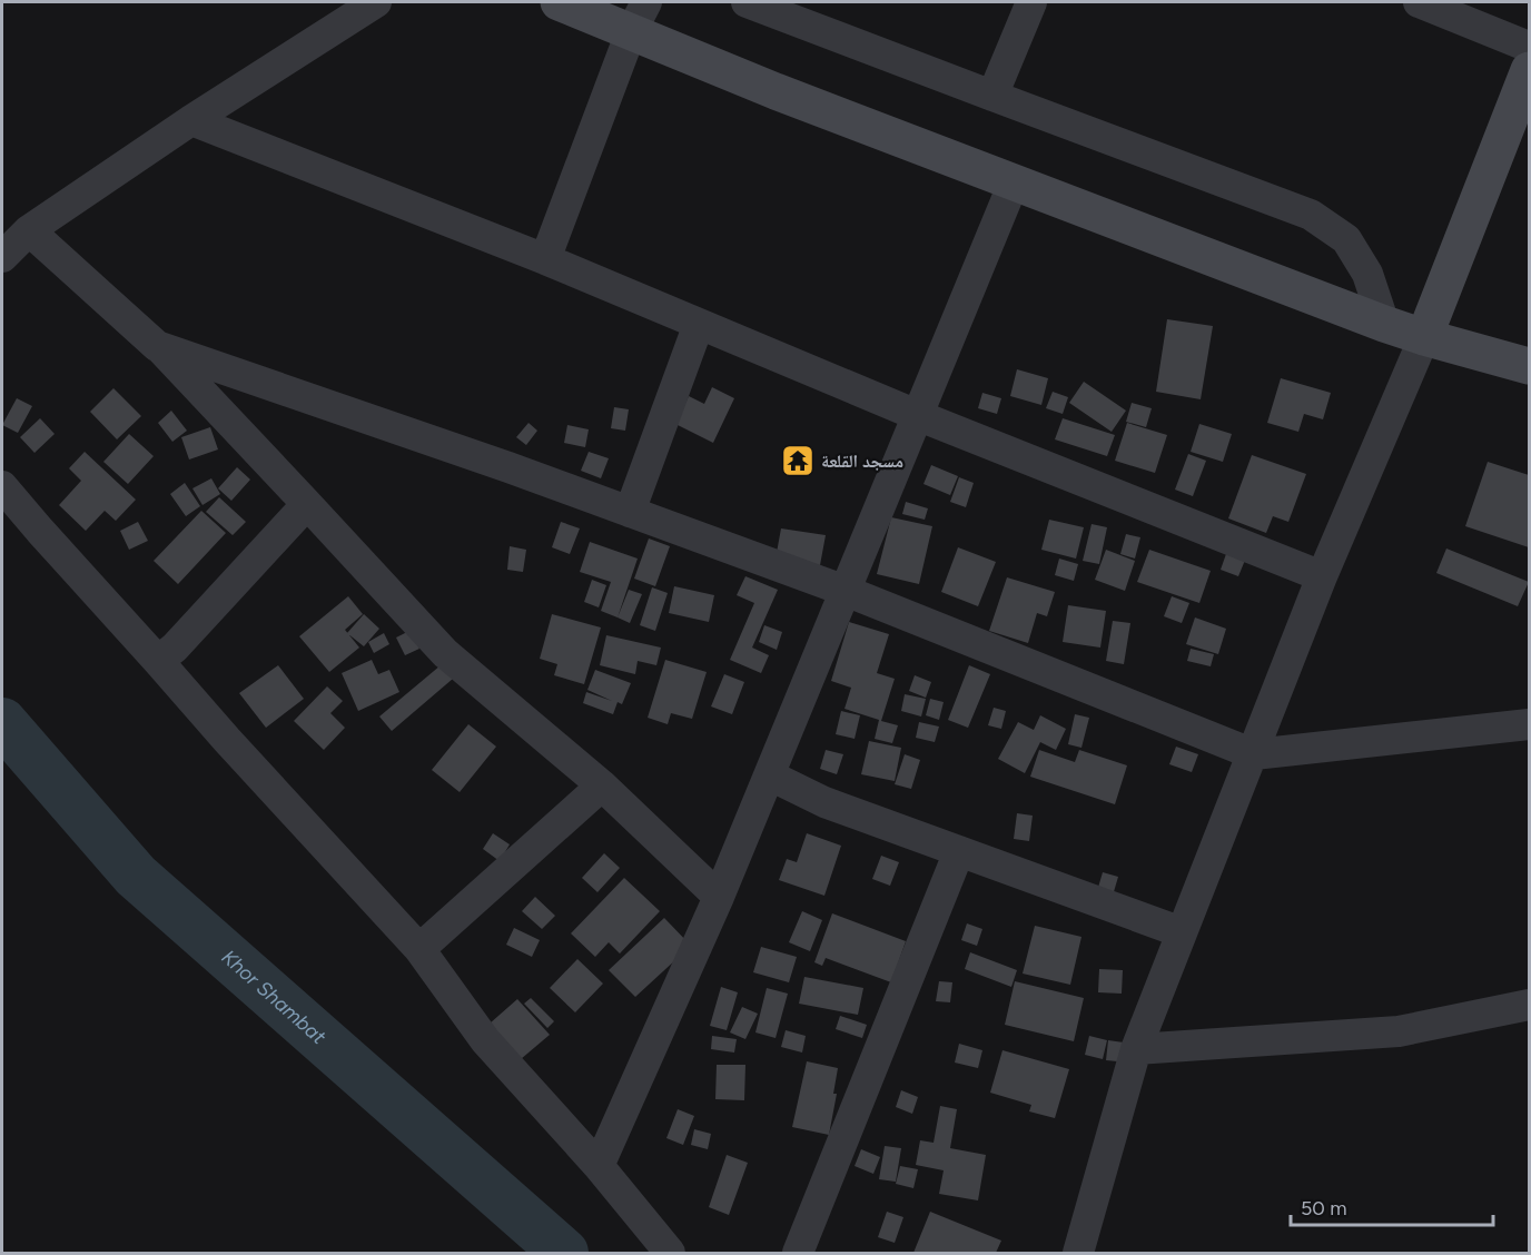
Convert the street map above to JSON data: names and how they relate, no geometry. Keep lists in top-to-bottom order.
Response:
{
  "water": ["Khor Shambat"],
  "places": {
    "temple": ["مسجد القلعة"]
  },
  "scale_bar": "50 m"
}
